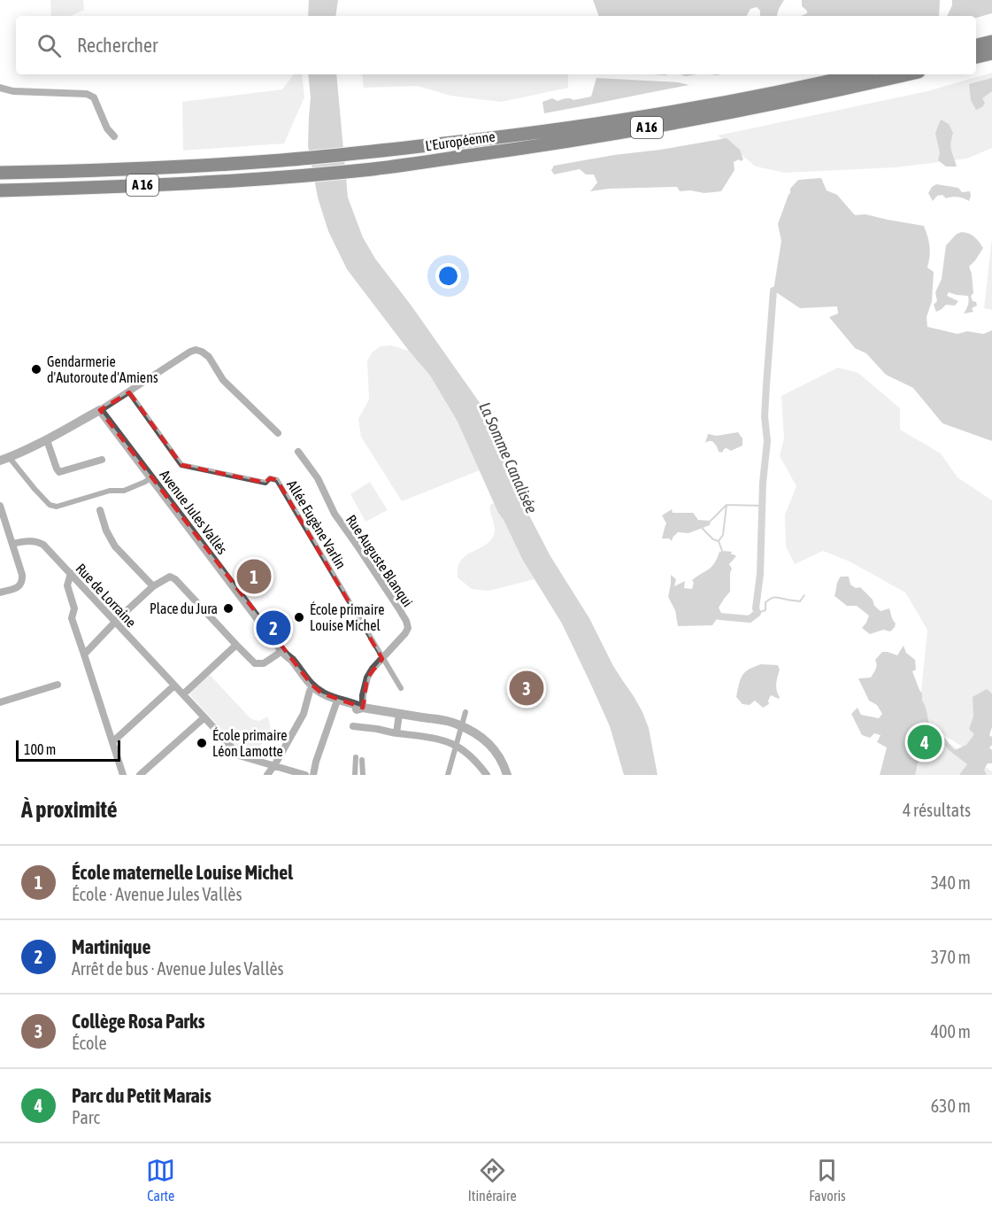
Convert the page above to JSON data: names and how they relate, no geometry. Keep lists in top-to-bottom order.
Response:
{
  "streets": {
    "highway": ["A 16", "L'Européenne"],
    "street": [
      "Avenue Jules Vallès",
      "Allée Eugène Varlin",
      "Rue Auguste Blanqui",
      "Rue de Lorraine"
    ]
  },
  "crossings": [
    ["Allée Eugène Varlin", "Rue Auguste Blanqui"]
  ],
  "water": ["La Somme Canalisée"],
  "places": [
    "Gendarmerie d'Autoroute d'Amiens",
    "Place du Jura",
    "École primaire Louise Michel",
    "École primaire Léon Lamotte"
  ],
  "scale_bar": "100 m",
  "page": {
    "search": "Rechercher",
    "pins": [
      "1",
      "2",
      "3",
      "4"
    ],
    "scale": "100 m",
    "heading": ["À proximité", "4 résultats"],
    "list": [
      {
        "mark": "1",
        "name": "École maternelle Louise Michel",
        "note": "École · Avenue Jules Vallès",
        "value": "340 m"
      },
      {
        "mark": "2",
        "name": "Martinique",
        "note": "Arrêt de bus · Avenue Jules Vallès",
        "value": "370 m"
      },
      {
        "mark": "3",
        "name": "Collège Rosa Parks",
        "note": "École",
        "value": "400 m"
      },
      {
        "mark": "4",
        "name": "Parc du Petit Marais",
        "note": "Parc",
        "value": "630 m"
      }
    ],
    "nav": ["Carte", "Itinéraire", "Favoris"]
  }
}
